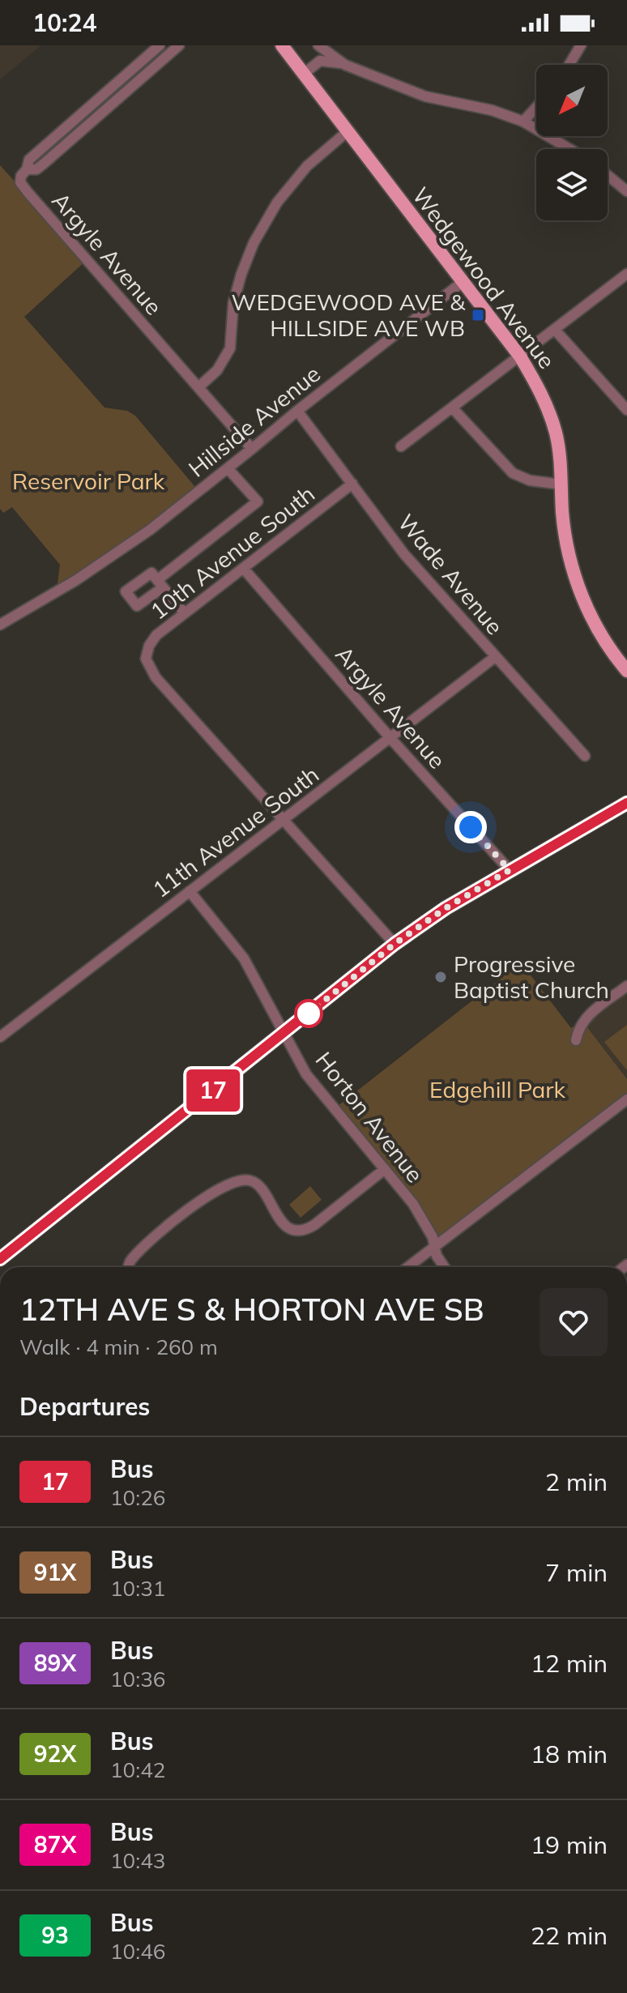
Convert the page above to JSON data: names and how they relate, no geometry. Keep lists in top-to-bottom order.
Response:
{
  "streets": {
    "main road": ["Wedgewood Avenue"],
    "street": [
      "Argyle Avenue",
      "Hillside Avenue",
      "10th Avenue South",
      "Wade Avenue",
      "11th Avenue South",
      "Horton Avenue"
    ]
  },
  "crossings": [
    ["Argyle Avenue", "Hillside Avenue"],
    ["Argyle Avenue", "10th Avenue South"],
    ["Argyle Avenue", "11th Avenue South"],
    ["Wedgewood Avenue", "Hillside Avenue"],
    ["Hillside Avenue", "Wade Avenue"],
    ["10th Avenue South", "Wade Avenue"],
    ["10th Avenue South", "11th Avenue South"],
    ["Wade Avenue", "11th Avenue South"],
    ["11th Avenue South", "Horton Avenue"]
  ],
  "parks": ["Reservoir Park", "Edgehill Park"],
  "places": {
    "transit": ["WEDGEWOOD AVE & HILLSIDE AVE WB"],
    "other": ["Progressive Baptist Church"]
  },
  "lines": ["bus line 17"],
  "north": "bottom left",
  "page": {
    "status": "10:24",
    "on_map": "17",
    "heading": [
      ["12TH AVE S & HORTON AVE SB", "Walk · 4 min · 260 m"],
      "Departures"
    ],
    "list": [
      {
        "mark": "17",
        "name": "Bus",
        "note": "10:26",
        "value": "2 min"
      },
      {
        "mark": "91X",
        "name": "Bus",
        "note": "10:31",
        "value": "7 min"
      },
      {
        "mark": "89X",
        "name": "Bus",
        "note": "10:36",
        "value": "12 min"
      },
      {
        "mark": "92X",
        "name": "Bus",
        "note": "10:42",
        "value": "18 min"
      },
      {
        "mark": "87X",
        "name": "Bus",
        "note": "10:43",
        "value": "19 min"
      },
      {
        "mark": "93",
        "name": "Bus",
        "note": "10:46",
        "value": "22 min"
      }
    ]
  }
}
